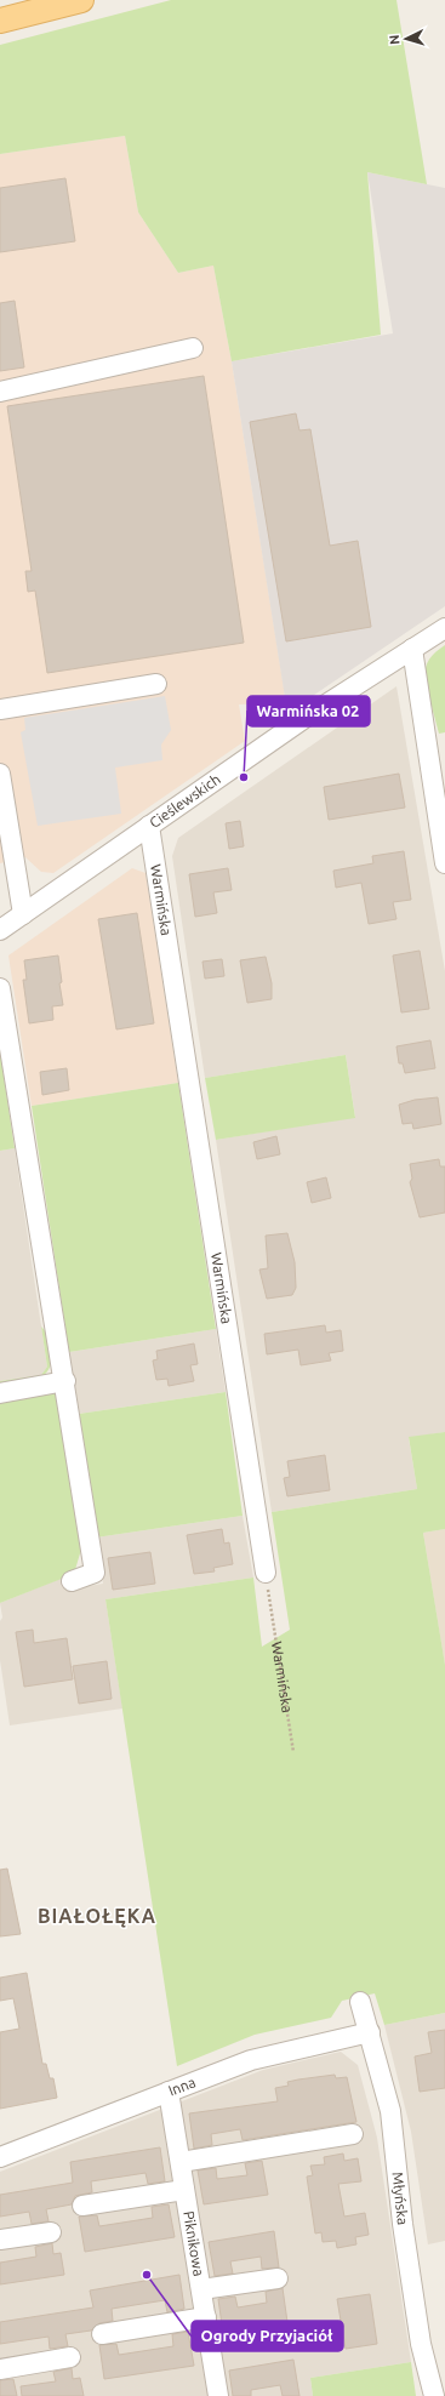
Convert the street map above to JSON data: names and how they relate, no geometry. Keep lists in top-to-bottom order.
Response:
{
  "streets": {
    "street": [
      "Cieślewskich",
      "Warmińska",
      "Inna",
      "Młyńska",
      "Piknikowa"
    ]
  },
  "crossings": [
    ["Cieślewskich", "Warmińska"],
    ["Inna", "Młyńska"],
    ["Inna", "Piknikowa"]
  ],
  "districts": ["BIAŁOŁĘKA"],
  "places": ["Warmińska 02", "Ogrody Przyjaciół"],
  "north": "left"
}
